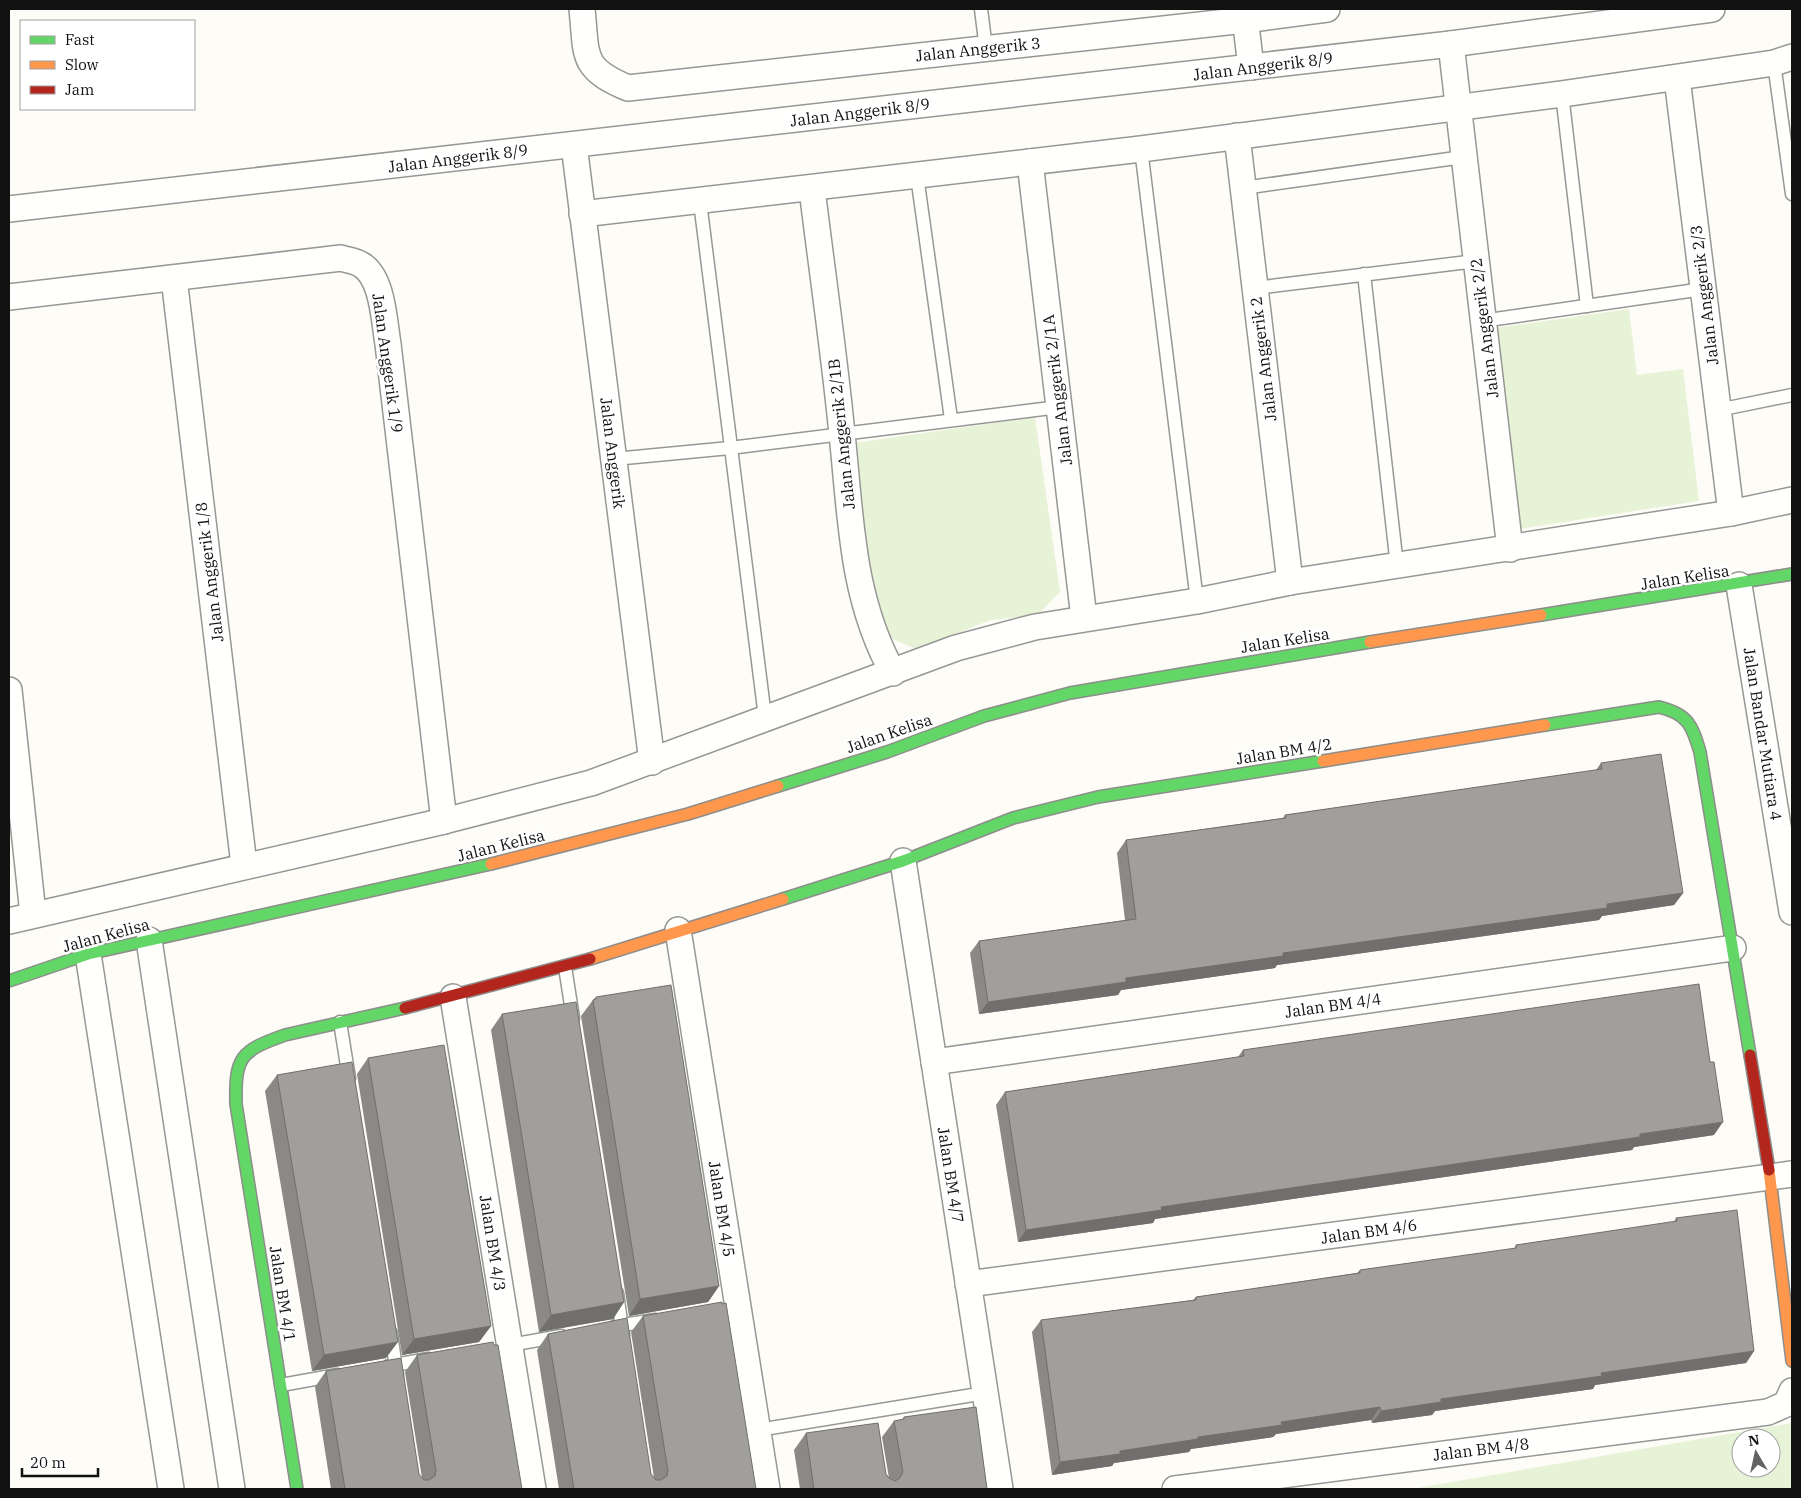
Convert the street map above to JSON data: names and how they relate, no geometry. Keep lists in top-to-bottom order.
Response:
{
  "streets": {
    "street": [
      "Jalan Anggerik 3",
      "Jalan Anggerik 8/9",
      "Jalan Anggerik 2/3",
      "Jalan Anggerik 2/2",
      "Jalan Anggerik 2",
      "Jalan Anggerik 1/9",
      "Jalan Anggerik 2/1A",
      "Jalan Anggerik 2/1B",
      "Jalan Anggerik",
      "Jalan Anggerik 1/8",
      "Jalan Kelisa",
      "Jalan Bandar Mutiara 4",
      "Jalan BM 4/2",
      "Jalan BM 4/4",
      "Jalan BM 4/7",
      "Jalan BM 4/5",
      "Jalan BM 4/6",
      "Jalan BM 4/3",
      "Jalan BM 4/1",
      "Jalan BM 4/8"
    ]
  },
  "crossings": [
    ["Jalan Anggerik 8/9", "Jalan Anggerik 2/2"],
    ["Jalan Anggerik 8/9", "Jalan Anggerik"],
    ["Jalan Anggerik 1/9", "Jalan Anggerik 1/8"],
    ["Jalan Kelisa", "Jalan Bandar Mutiara 4"],
    ["Jalan BM 4/2", "Jalan BM 4/4"],
    ["Jalan BM 4/2", "Jalan BM 4/7"],
    ["Jalan BM 4/2", "Jalan BM 4/5"],
    ["Jalan BM 4/2", "Jalan BM 4/1"],
    ["Jalan BM 4/4", "Jalan BM 4/7"],
    ["Jalan BM 4/7", "Jalan BM 4/6"],
    ["Jalan BM 4/3", "Jalan BM 4/1"]
  ],
  "legend": ["Fast", "Slow", "Jam"],
  "scale_bar": "20 m",
  "north": "top"
}
